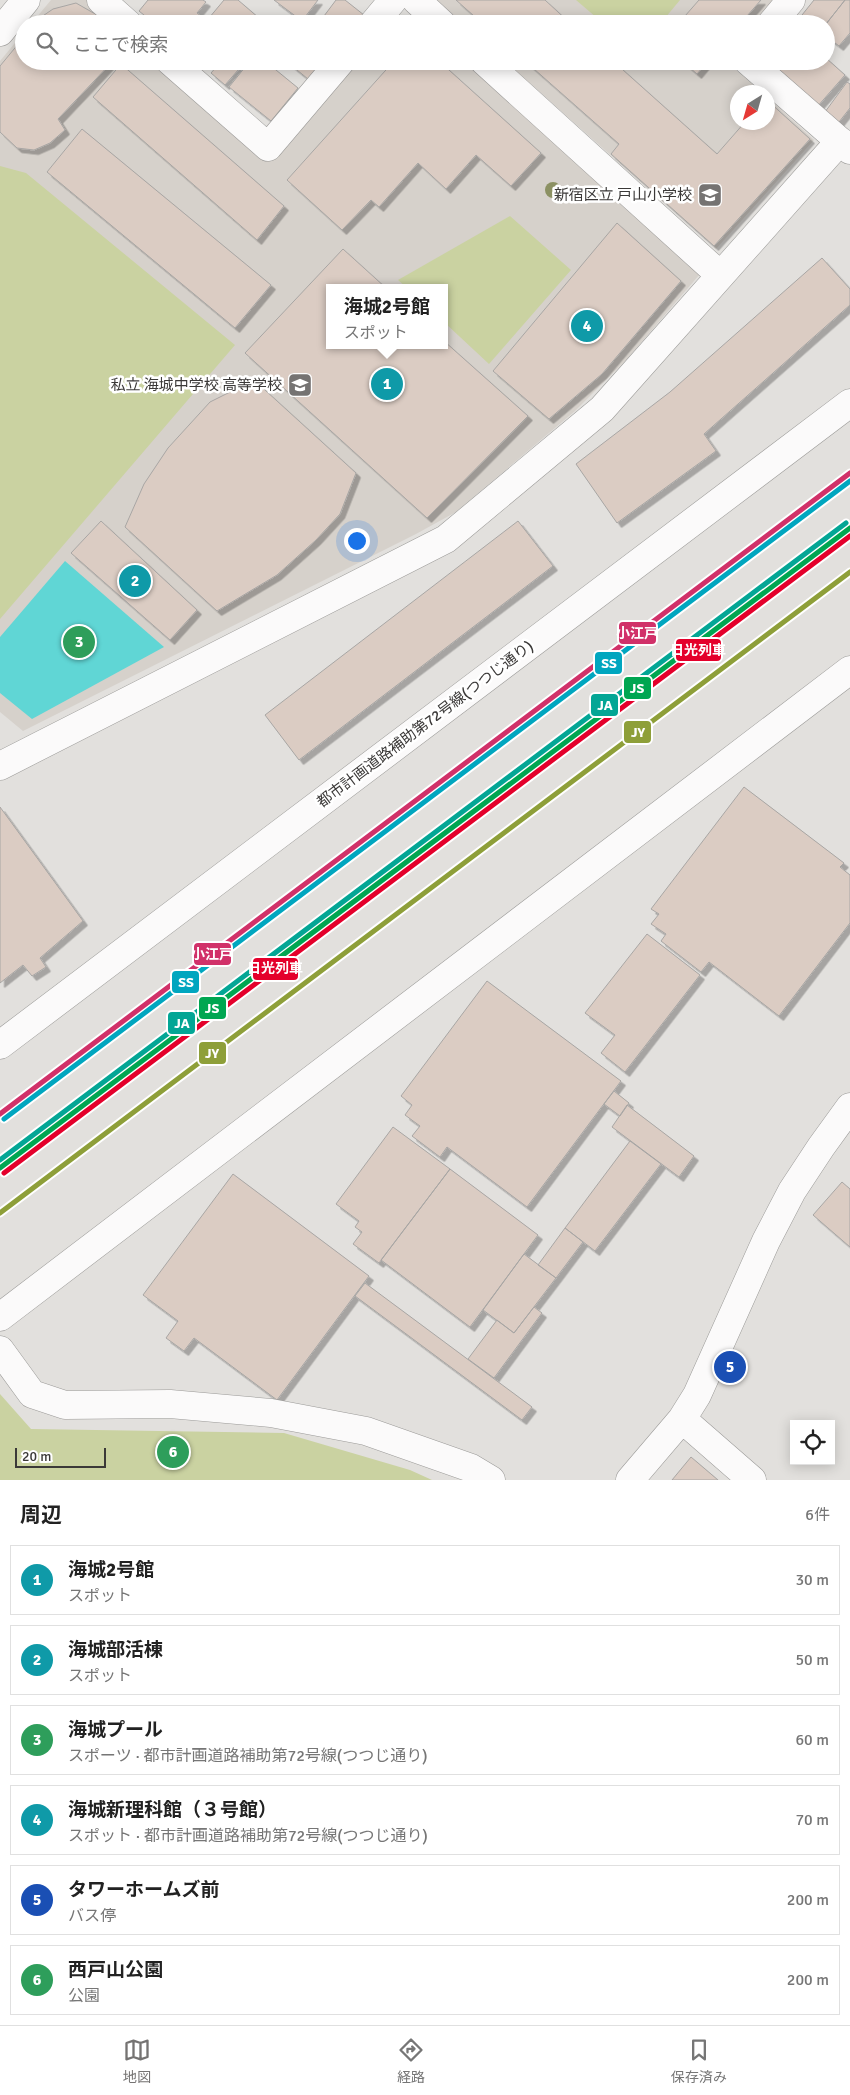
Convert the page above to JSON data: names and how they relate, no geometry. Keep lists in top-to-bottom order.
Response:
{
  "streets": {
    "street": ["都市計画道路補助第72号線(つつじ通り)"]
  },
  "places": {
    "school or university": ["新宿区立 戸山小学校", "私立 海城中学校 高等学校"]
  },
  "lines": [
    "transit line 小江戸",
    "transit line SS",
    "transit line JA",
    "transit line JS",
    "transit line 日光列車",
    "transit line JY"
  ],
  "scale_bar": "20 m",
  "north": "bottom left",
  "page": {
    "search": "ここで検索",
    "popup": ["海城2号館", "スポット"],
    "pins": [
      "4",
      "1",
      "2",
      "3",
      "5",
      "6"
    ],
    "scale": "20 m",
    "heading": ["周辺", "6件"],
    "list": [
      {
        "mark": "1",
        "name": "海城2号館",
        "note": "スポット",
        "value": "30 m"
      },
      {
        "mark": "2",
        "name": "海城部活棟",
        "note": "スポット",
        "value": "50 m"
      },
      {
        "mark": "3",
        "name": "海城プール",
        "note": "スポーツ · 都市計画道路補助第72号線(つつじ通り)",
        "value": "60 m"
      },
      {
        "mark": "4",
        "name": "海城新理科館（３号館）",
        "note": "スポット · 都市計画道路補助第72号線(つつじ通り)",
        "value": "70 m"
      },
      {
        "mark": "5",
        "name": "タワーホームズ前",
        "note": "バス停",
        "value": "200 m"
      },
      {
        "mark": "6",
        "name": "西戸山公園",
        "note": "公園",
        "value": "200 m"
      }
    ],
    "nav": ["地図", "経路", "保存済み"]
  }
}
